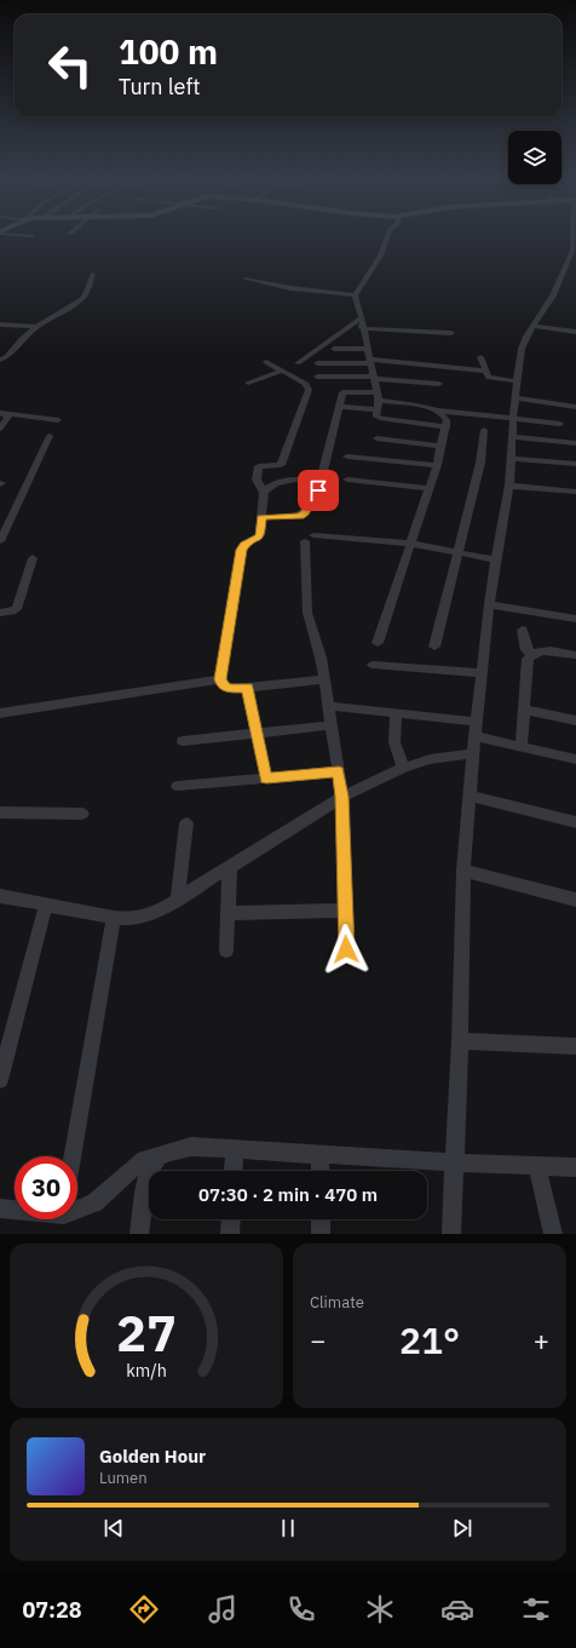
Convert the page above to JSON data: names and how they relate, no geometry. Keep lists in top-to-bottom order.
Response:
{
  "page": {
    "turn": ["100 m", "Turn left"],
    "limit": "30",
    "trip": "07:30 · 2 min · 470 m",
    "tile": "Climate",
    "heat": ["−", "21°", "+"],
    "song": ["Golden Hour", "Lumen"],
    "tabs": "07:28",
    "gauge": ["27", "km/h"]
  }
}
